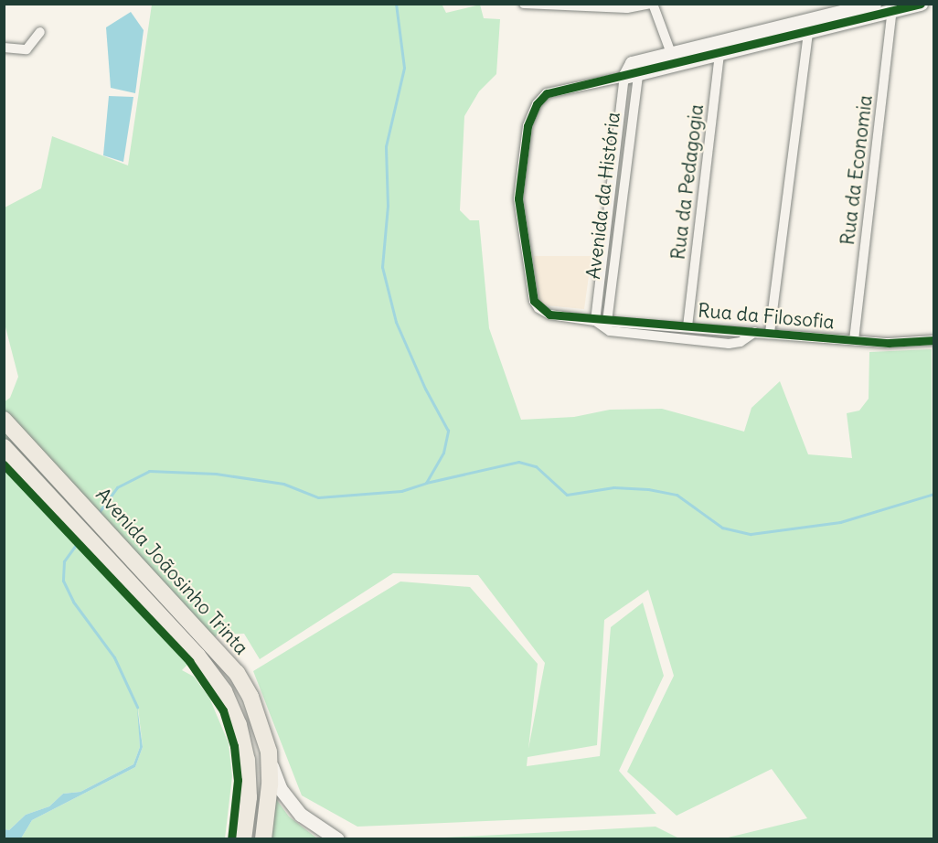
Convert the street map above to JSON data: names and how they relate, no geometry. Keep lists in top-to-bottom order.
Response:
{
  "streets": {
    "main road": ["Avenida Joãosinho Trinta"],
    "street": [
      "Rua da Economia",
      "Rua da Pedagogia",
      "Avenida da História",
      "Rua da Filosofia"
    ]
  },
  "crossings": [
    ["Rua da Economia", "Rua da Filosofia"],
    ["Rua da Pedagogia", "Rua da Filosofia"],
    ["Avenida da História", "Rua da Filosofia"]
  ]
}
